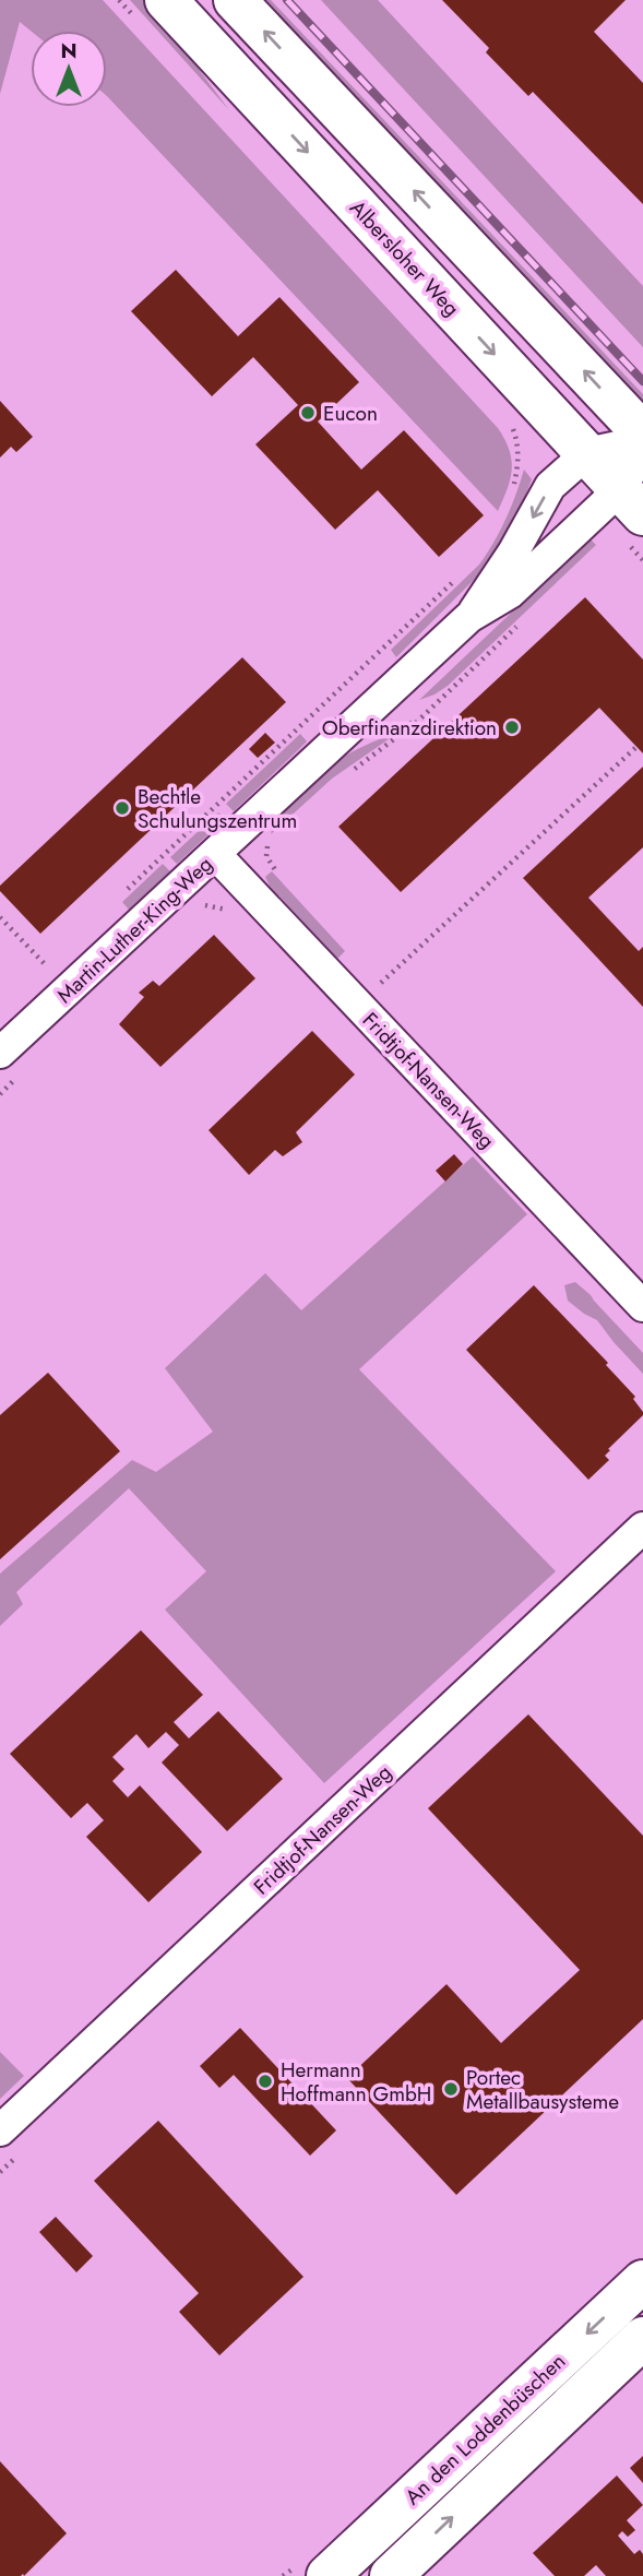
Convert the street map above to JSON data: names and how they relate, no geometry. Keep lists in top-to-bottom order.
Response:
{
  "streets": {
    "main road": ["Albersloher Weg", "An den Loddenbüschen"],
    "street": ["Martin-Luther-King-Weg", "Fridtjof-Nansen-Weg"]
  },
  "crossings": [
    ["Albersloher Weg", "Martin-Luther-King-Weg"],
    ["Martin-Luther-King-Weg", "Fridtjof-Nansen-Weg"]
  ],
  "places": [
    "Eucon",
    "Oberfinanzdirektion",
    "Bechtle Schulungszentrum",
    "Hermann Hoffmann GmbH",
    "Portec Metallbausysteme"
  ],
  "north": "top"
}
